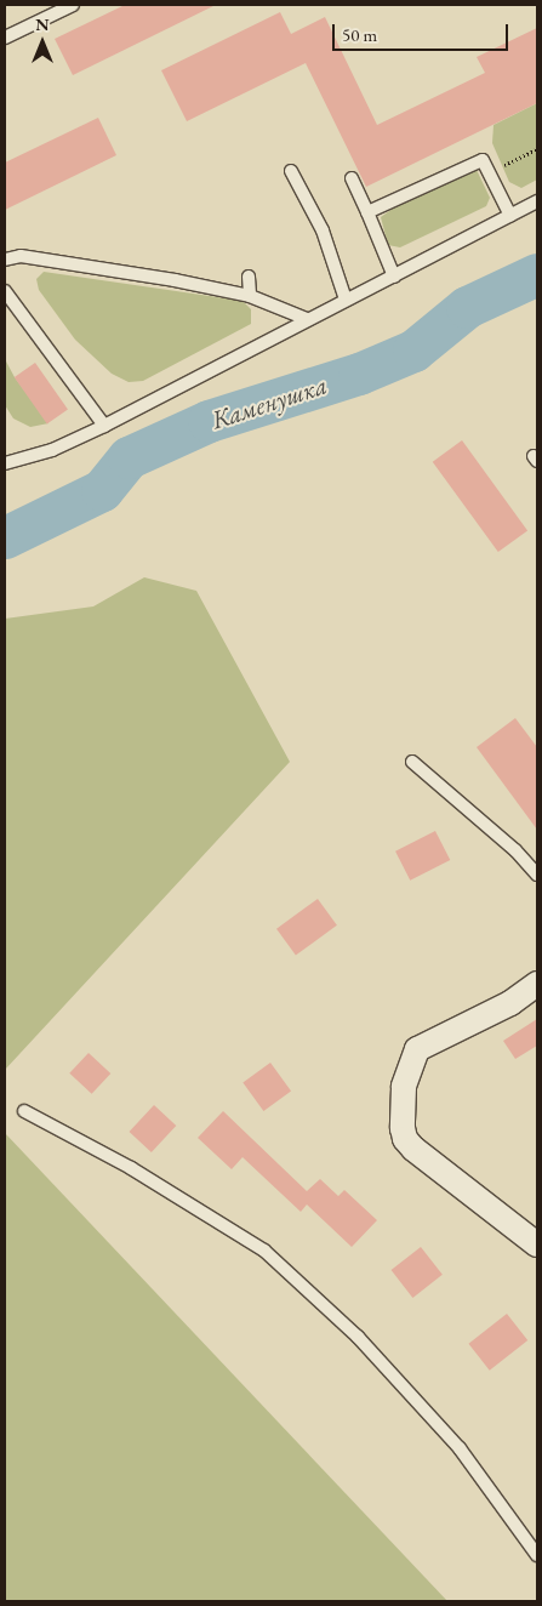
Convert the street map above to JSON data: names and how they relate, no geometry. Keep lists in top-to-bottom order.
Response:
{
  "water": ["Каменушка"],
  "scale_bar": "50 m",
  "north": "top"
}
